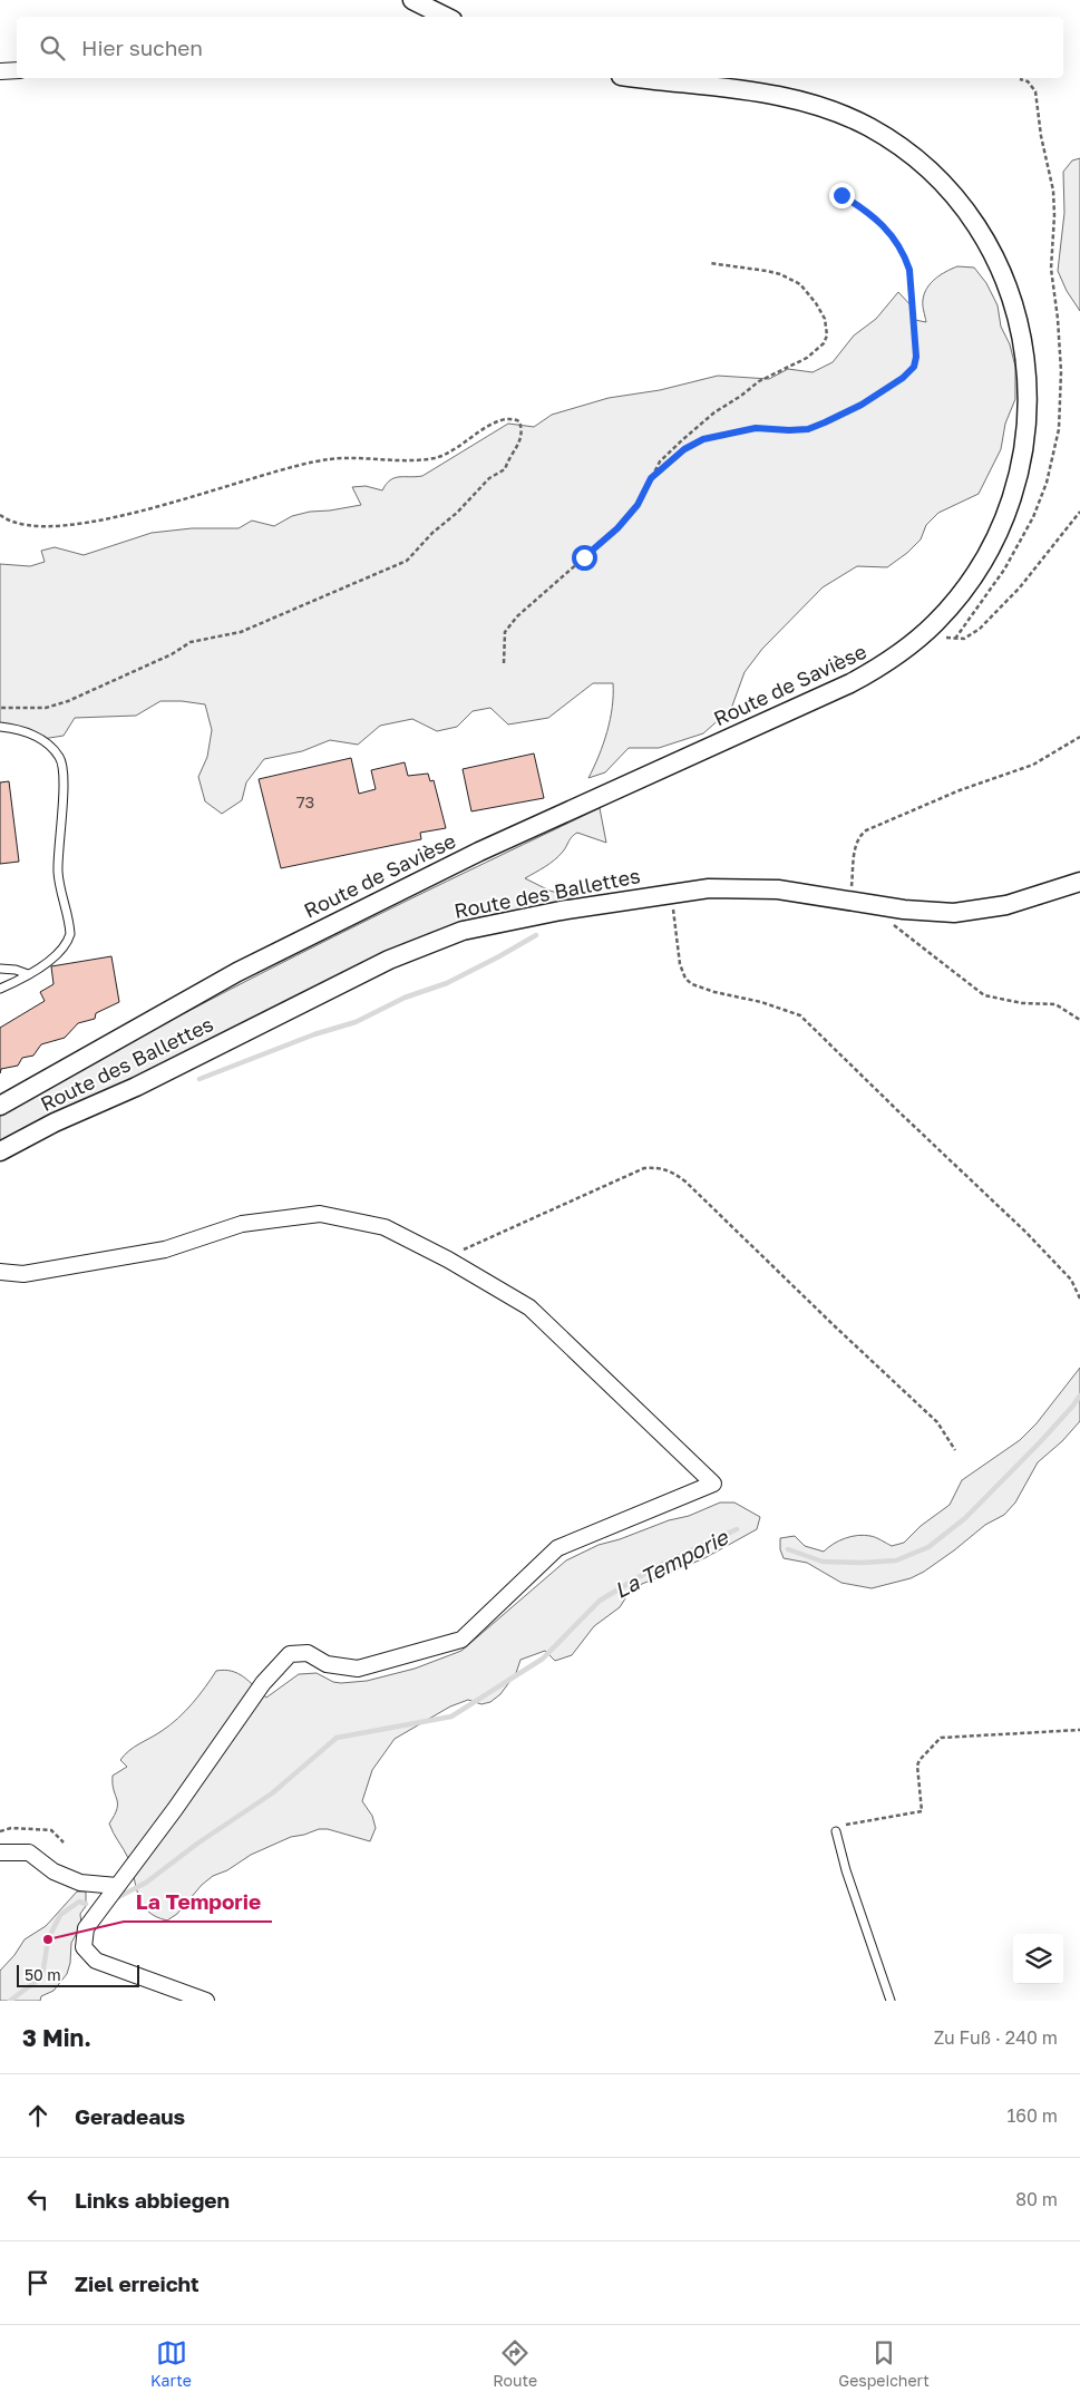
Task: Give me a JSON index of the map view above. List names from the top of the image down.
{
  "streets": {
    "street": ["Route de Savièse", "Route des Ballettes"]
  },
  "water": ["La Temporie"],
  "places": ["La Temporie"],
  "house_numbers": ["73"],
  "scale_bar": "50 m",
  "page": {
    "search": "Hier suchen",
    "scale": "50 m",
    "heading": ["3 Min.", "Zu Fuß · 240 m"],
    "list": [
      ["Geradeaus", "160 m"],
      ["Links abbiegen", "80 m"],
      "Ziel erreicht"
    ],
    "nav": ["Karte", "Route", "Gespeichert"]
  }
}
